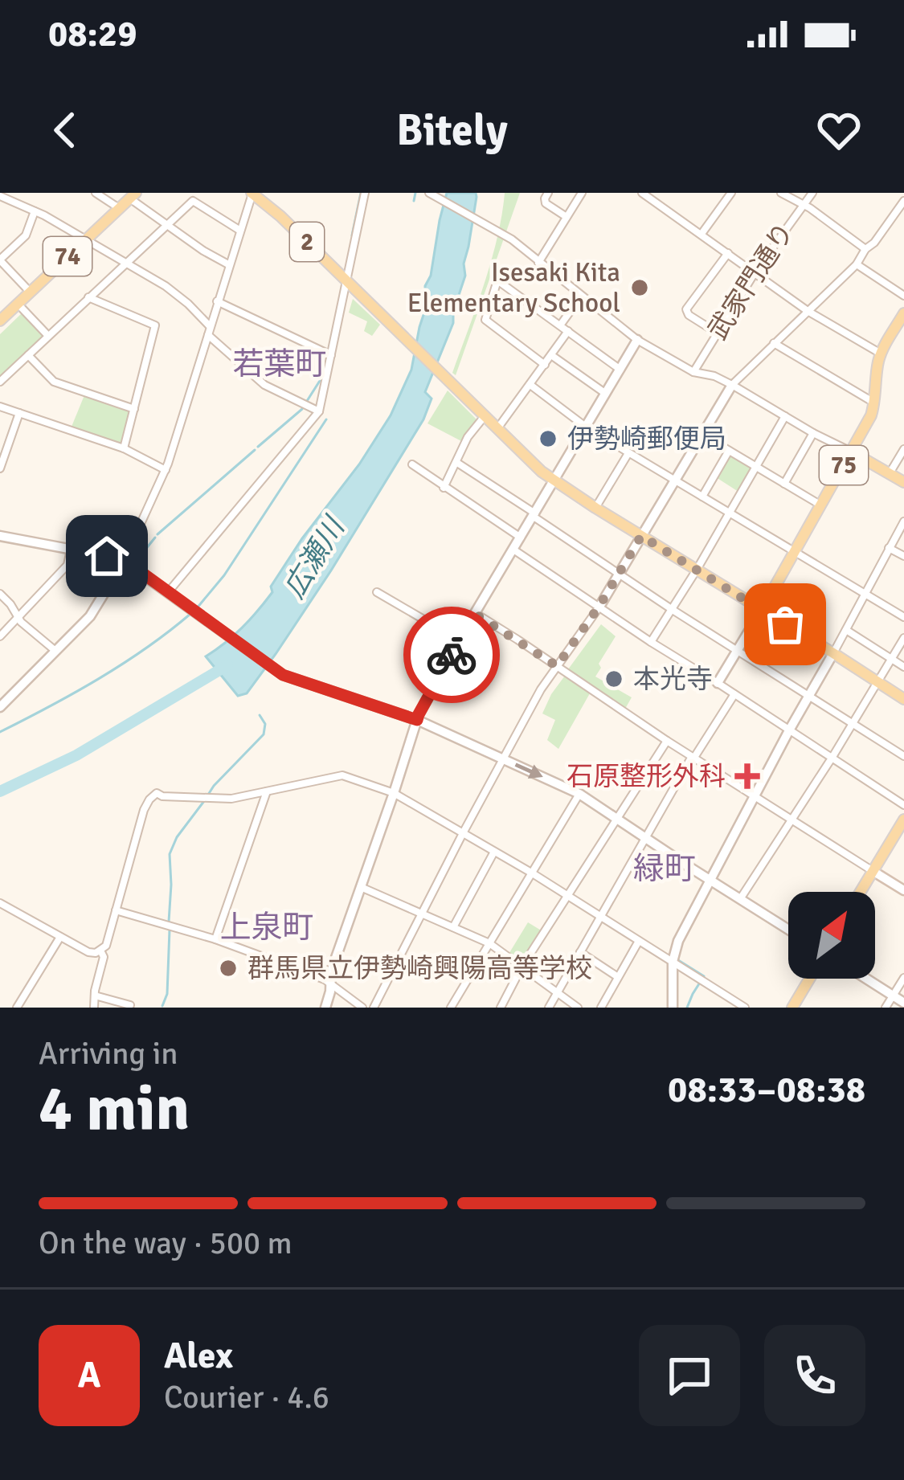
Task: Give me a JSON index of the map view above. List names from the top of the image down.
{
  "streets": {
    "main road": ["2", "74", "75"],
    "street": ["武家門通り"]
  },
  "crossings": [
    ["2", "75"]
  ],
  "districts": ["若葉町", "緑町", "上泉町"],
  "water": ["広瀬川"],
  "places": {
    "other": [
      "Isesaki Kita Elementary School",
      "伊勢崎郵便局",
      "本光寺",
      "群馬県立伊勢崎興陽高等学校"
    ],
    "health": ["石原整形外科"]
  },
  "north": "top right",
  "page": {
    "status": "08:29",
    "header": "Bitely",
    "heading": ["4 min", "Arriving in", "08:33–08:38"],
    "panel": ["Alex", "Courier · 4.6"],
    "bar": "On the way · 500 m",
    "round": "A"
  }
}
